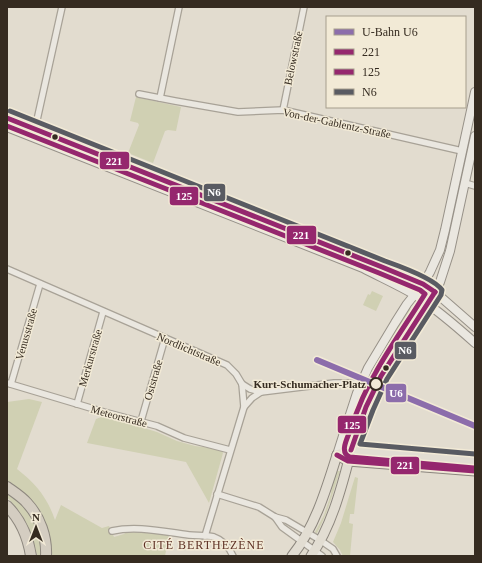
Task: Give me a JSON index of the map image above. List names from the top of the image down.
{
  "streets": {
    "street": [
      "Belowstraße",
      "Von-der-Gablentz-Straße",
      "Venusstraße",
      "Nordlichtstraße",
      "Merkurstraße",
      "Oststraße",
      "Meteorstraße"
    ]
  },
  "crossings": [
    ["Belowstraße", "Von-der-Gablentz-Straße"],
    ["Venusstraße", "Nordlichtstraße"],
    ["Venusstraße", "Meteorstraße"],
    ["Nordlichtstraße", "Merkurstraße"],
    ["Nordlichtstraße", "Oststraße"],
    ["Merkurstraße", "Meteorstraße"],
    ["Oststraße", "Meteorstraße"]
  ],
  "districts": ["CITÉ BERTHEZÈNE"],
  "places": ["Kurt-Schumacher-Platz"],
  "lines": [
    "transit line N6",
    "transit line 221",
    "transit line 125",
    "metro line U6"
  ],
  "legend": [
    "U-Bahn U6",
    "221",
    "125",
    "N6"
  ],
  "north": "top"
}
